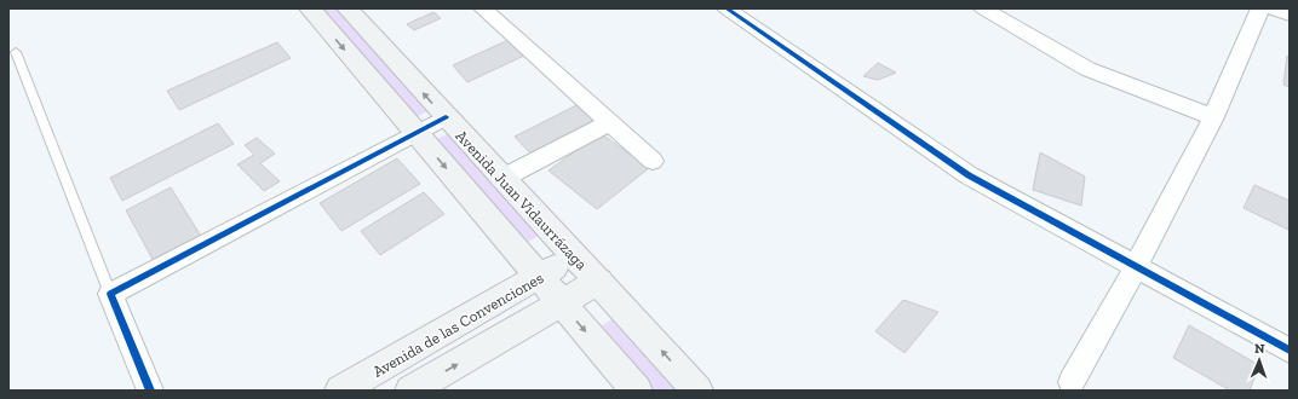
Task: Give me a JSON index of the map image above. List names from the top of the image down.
{
  "streets": {
    "main road": ["Avenida Juan Vidaurrázaga", "Avenida de las Convenciones"]
  },
  "crossings": [
    ["Avenida Juan Vidaurrázaga", "Avenida de las Convenciones"]
  ],
  "north": "top"
}
